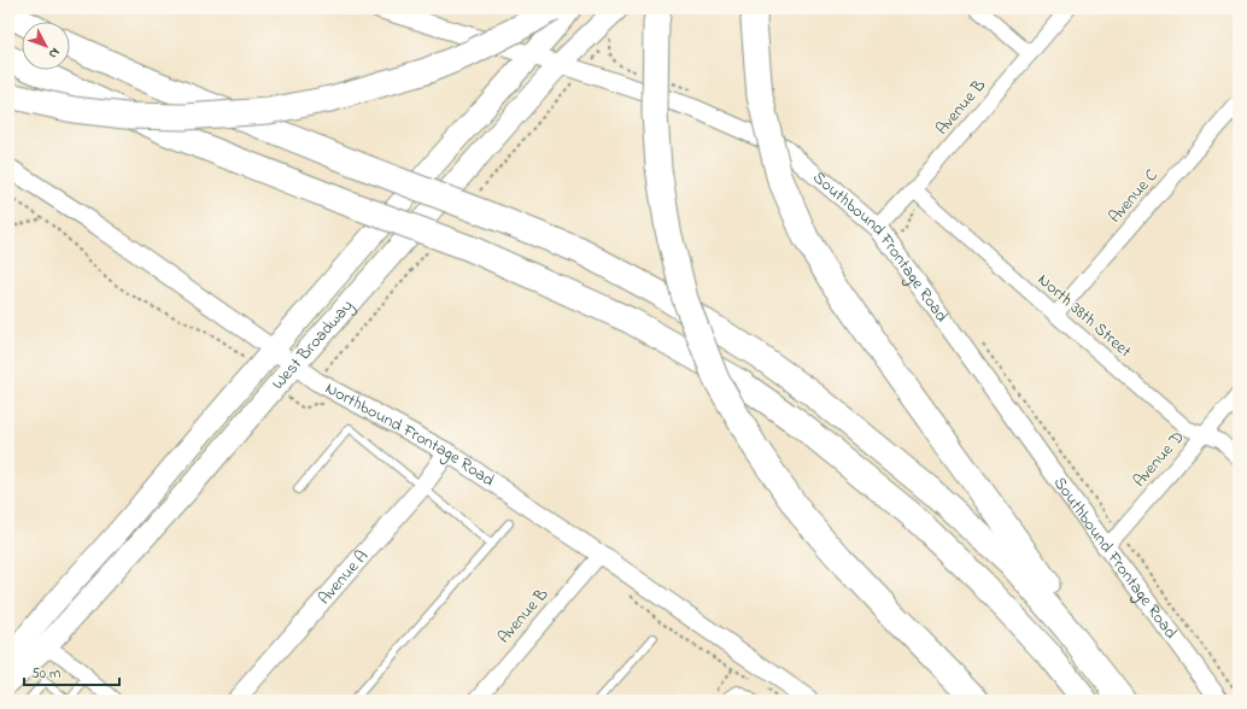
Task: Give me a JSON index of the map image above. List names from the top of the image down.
{
  "streets": {
    "main road": ["West Broadway"],
    "street": [
      "Avenue B",
      "Avenue C",
      "Southbound Frontage Road",
      "North 38th Street",
      "Northbound Frontage Road",
      "Avenue D",
      "Avenue A"
    ]
  },
  "crossings": [
    ["Avenue B", "Southbound Frontage Road"],
    ["Avenue B", "North 38th Street"],
    ["Avenue B", "Northbound Frontage Road"],
    ["Avenue C", "North 38th Street"],
    ["Southbound Frontage Road", "West Broadway"],
    ["Southbound Frontage Road", "Avenue D"],
    ["North 38th Street", "Avenue D"],
    ["West Broadway", "Northbound Frontage Road"],
    ["Northbound Frontage Road", "Avenue A"]
  ],
  "scale_bar": "50 m",
  "north": "bottom right"
}
